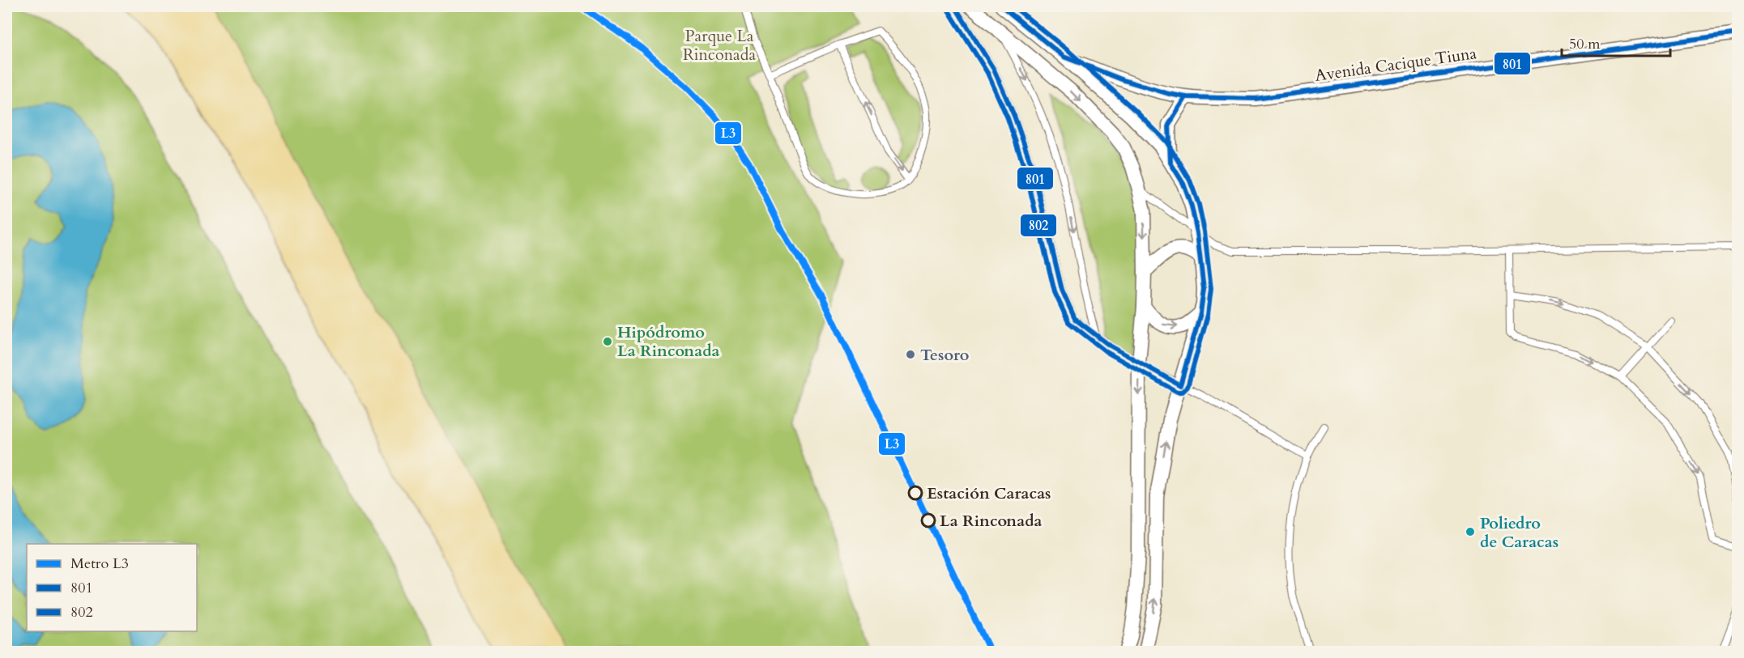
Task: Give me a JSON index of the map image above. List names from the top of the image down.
{
  "streets": {
    "street": ["Avenida Cacique Tiuna"]
  },
  "parks": ["Parque La Rinconada"],
  "places": [
    "Hipódromo La Rinconada",
    "Tesoro",
    "Estación Caracas",
    "La Rinconada",
    "Poliedro de Caracas"
  ],
  "lines": ["metro line L3", "transit line 801", "transit line 802"],
  "legend": ["Metro L3", "801", "802"],
  "scale_bar": "50 m"
}
